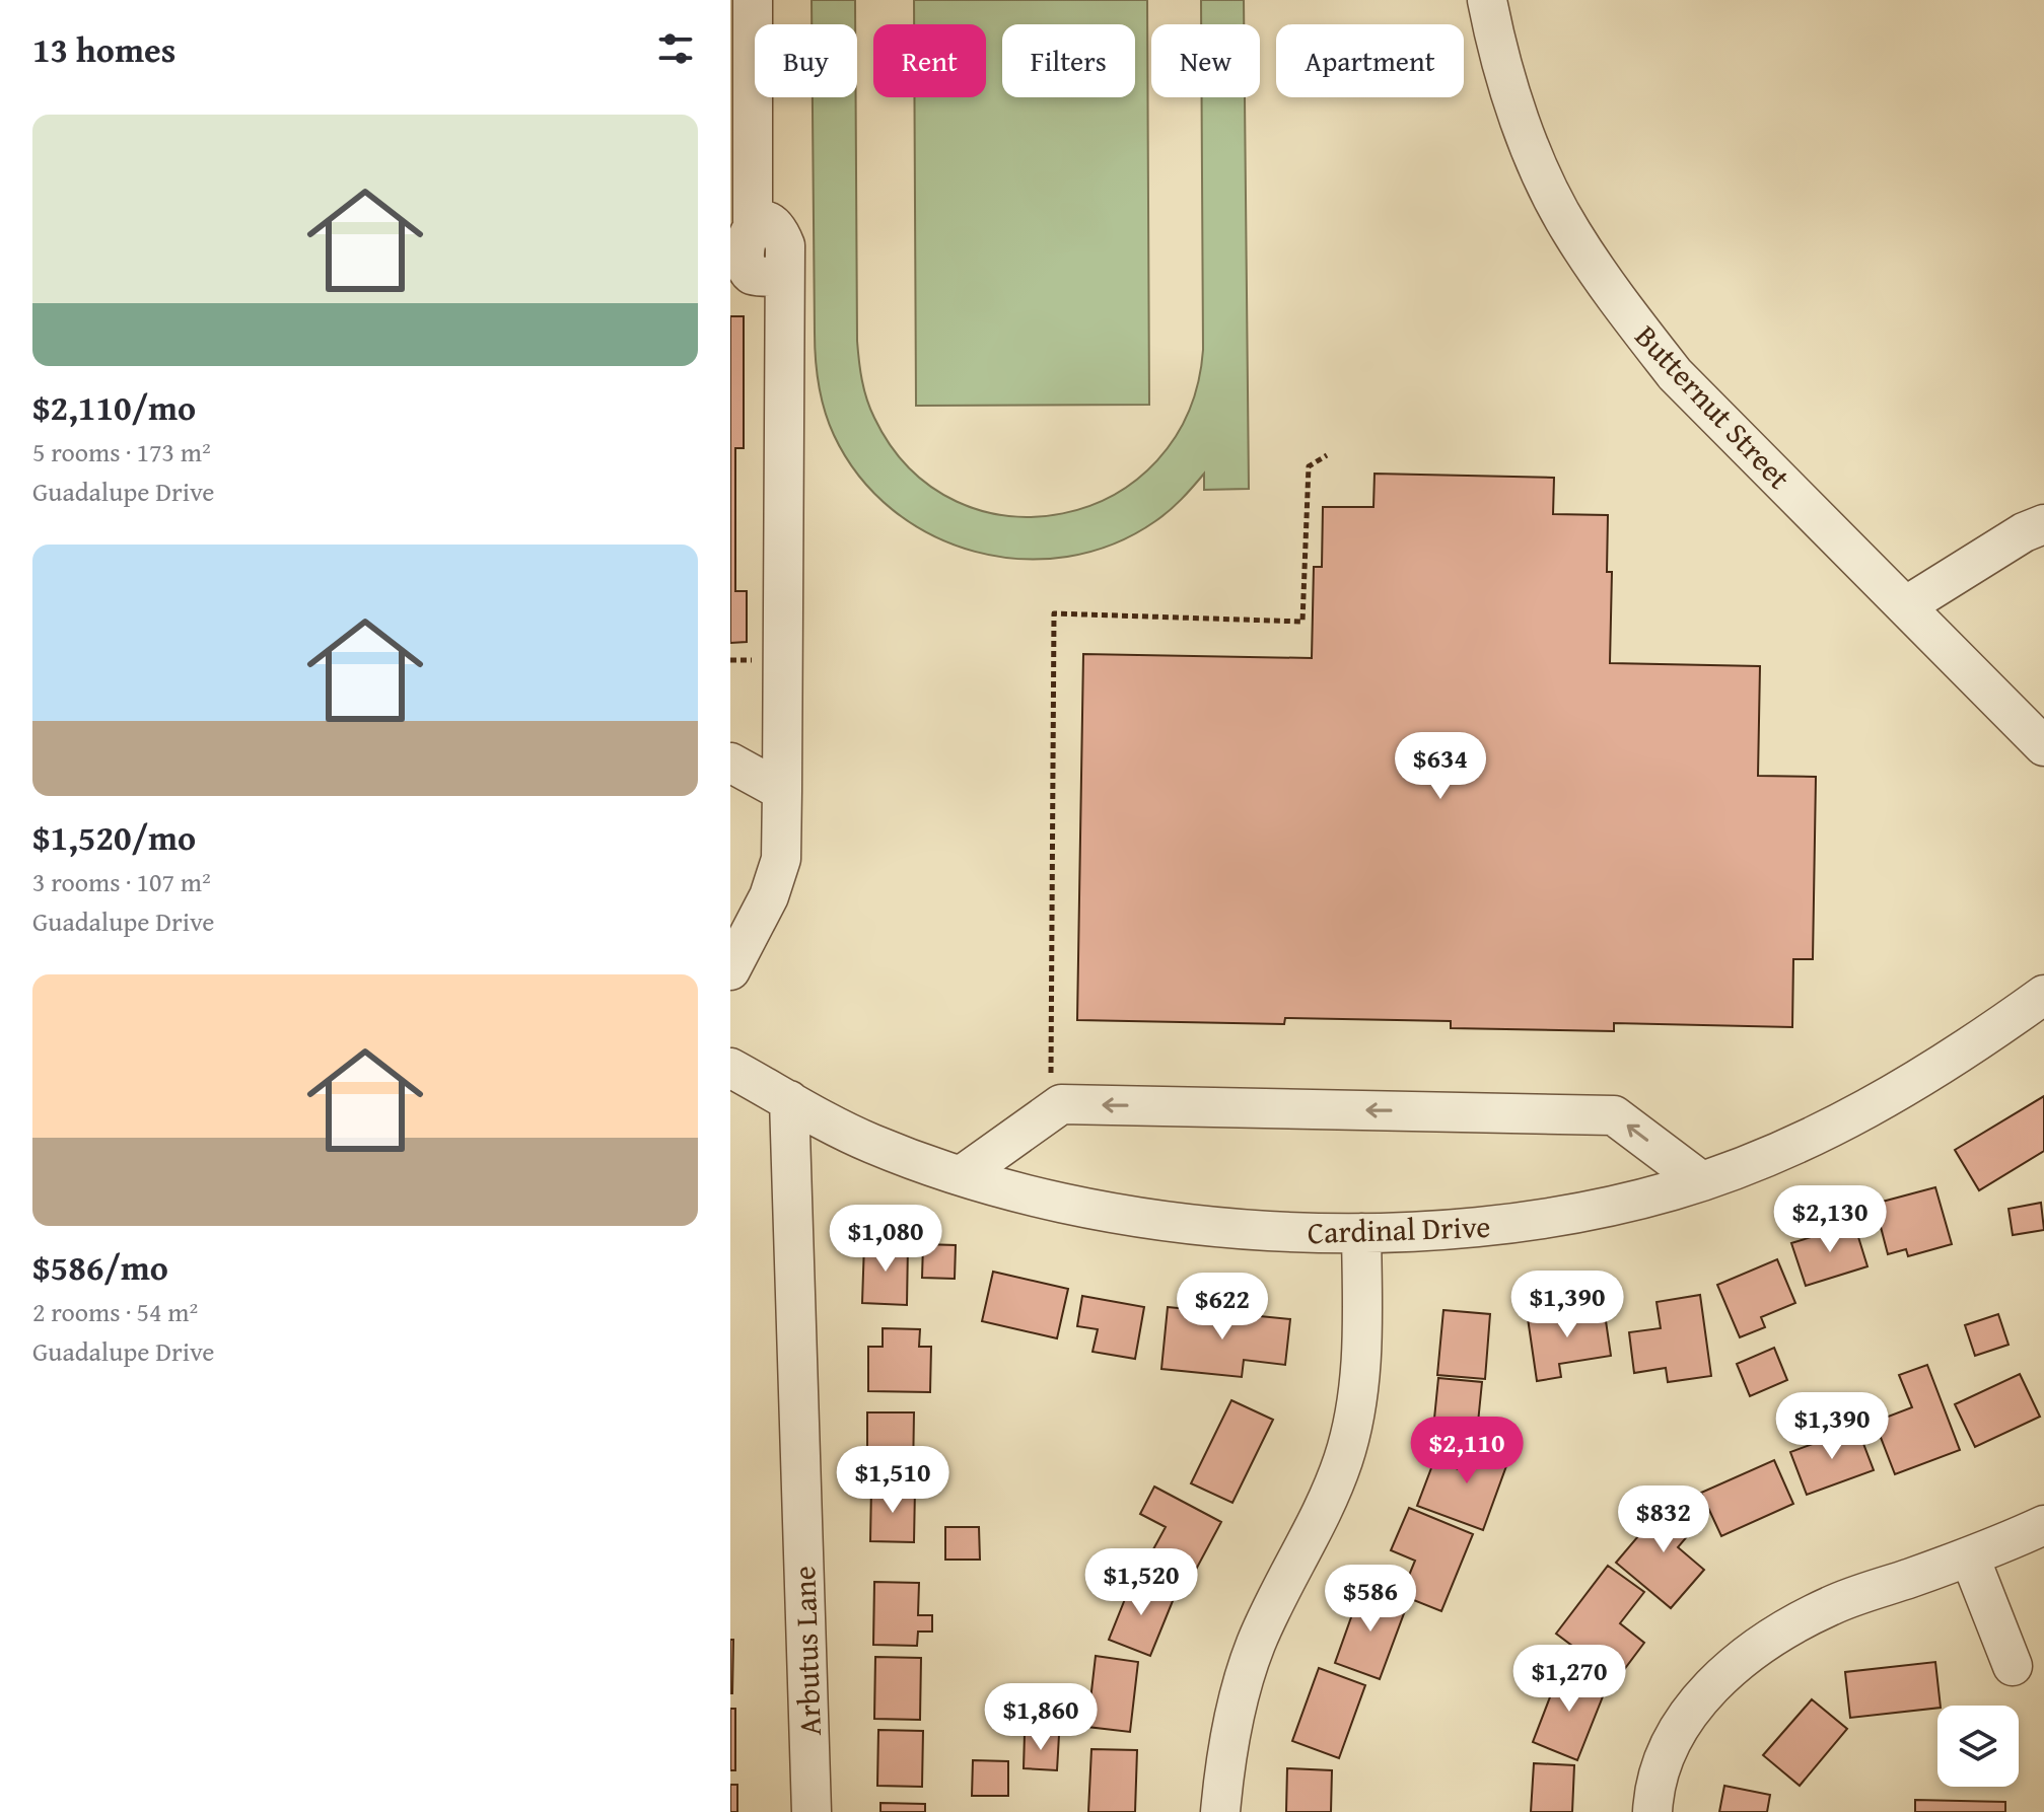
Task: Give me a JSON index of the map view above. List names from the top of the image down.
{
  "streets": {
    "street": ["Butternut Street", "Cardinal Drive", "Arbutus Lane"]
  },
  "crossings": [
    ["Cardinal Drive", "Arbutus Lane"]
  ],
  "page": {
    "heading": "13 homes",
    "chip": [
      "Buy",
      "Rent",
      "Filters",
      "New",
      "Apartment"
    ],
    "list": [
      {
        "name": "$2,110/mo",
        "note": "5 rooms · 173 m² · Guadalupe Drive"
      },
      {
        "name": "$1,520/mo",
        "note": "3 rooms · 107 m² · Guadalupe Drive"
      },
      {
        "name": "$586/mo",
        "note": "2 rooms · 54 m² · Guadalupe Drive"
      }
    ],
    "price": [
      "$634",
      "$2,130",
      "$1,080",
      "$1,390",
      "$622",
      "$1,390",
      "$2,110",
      "$1,510",
      "$832",
      "$1,520",
      "$586",
      "$1,270",
      "$1,860"
    ]
  }
}
